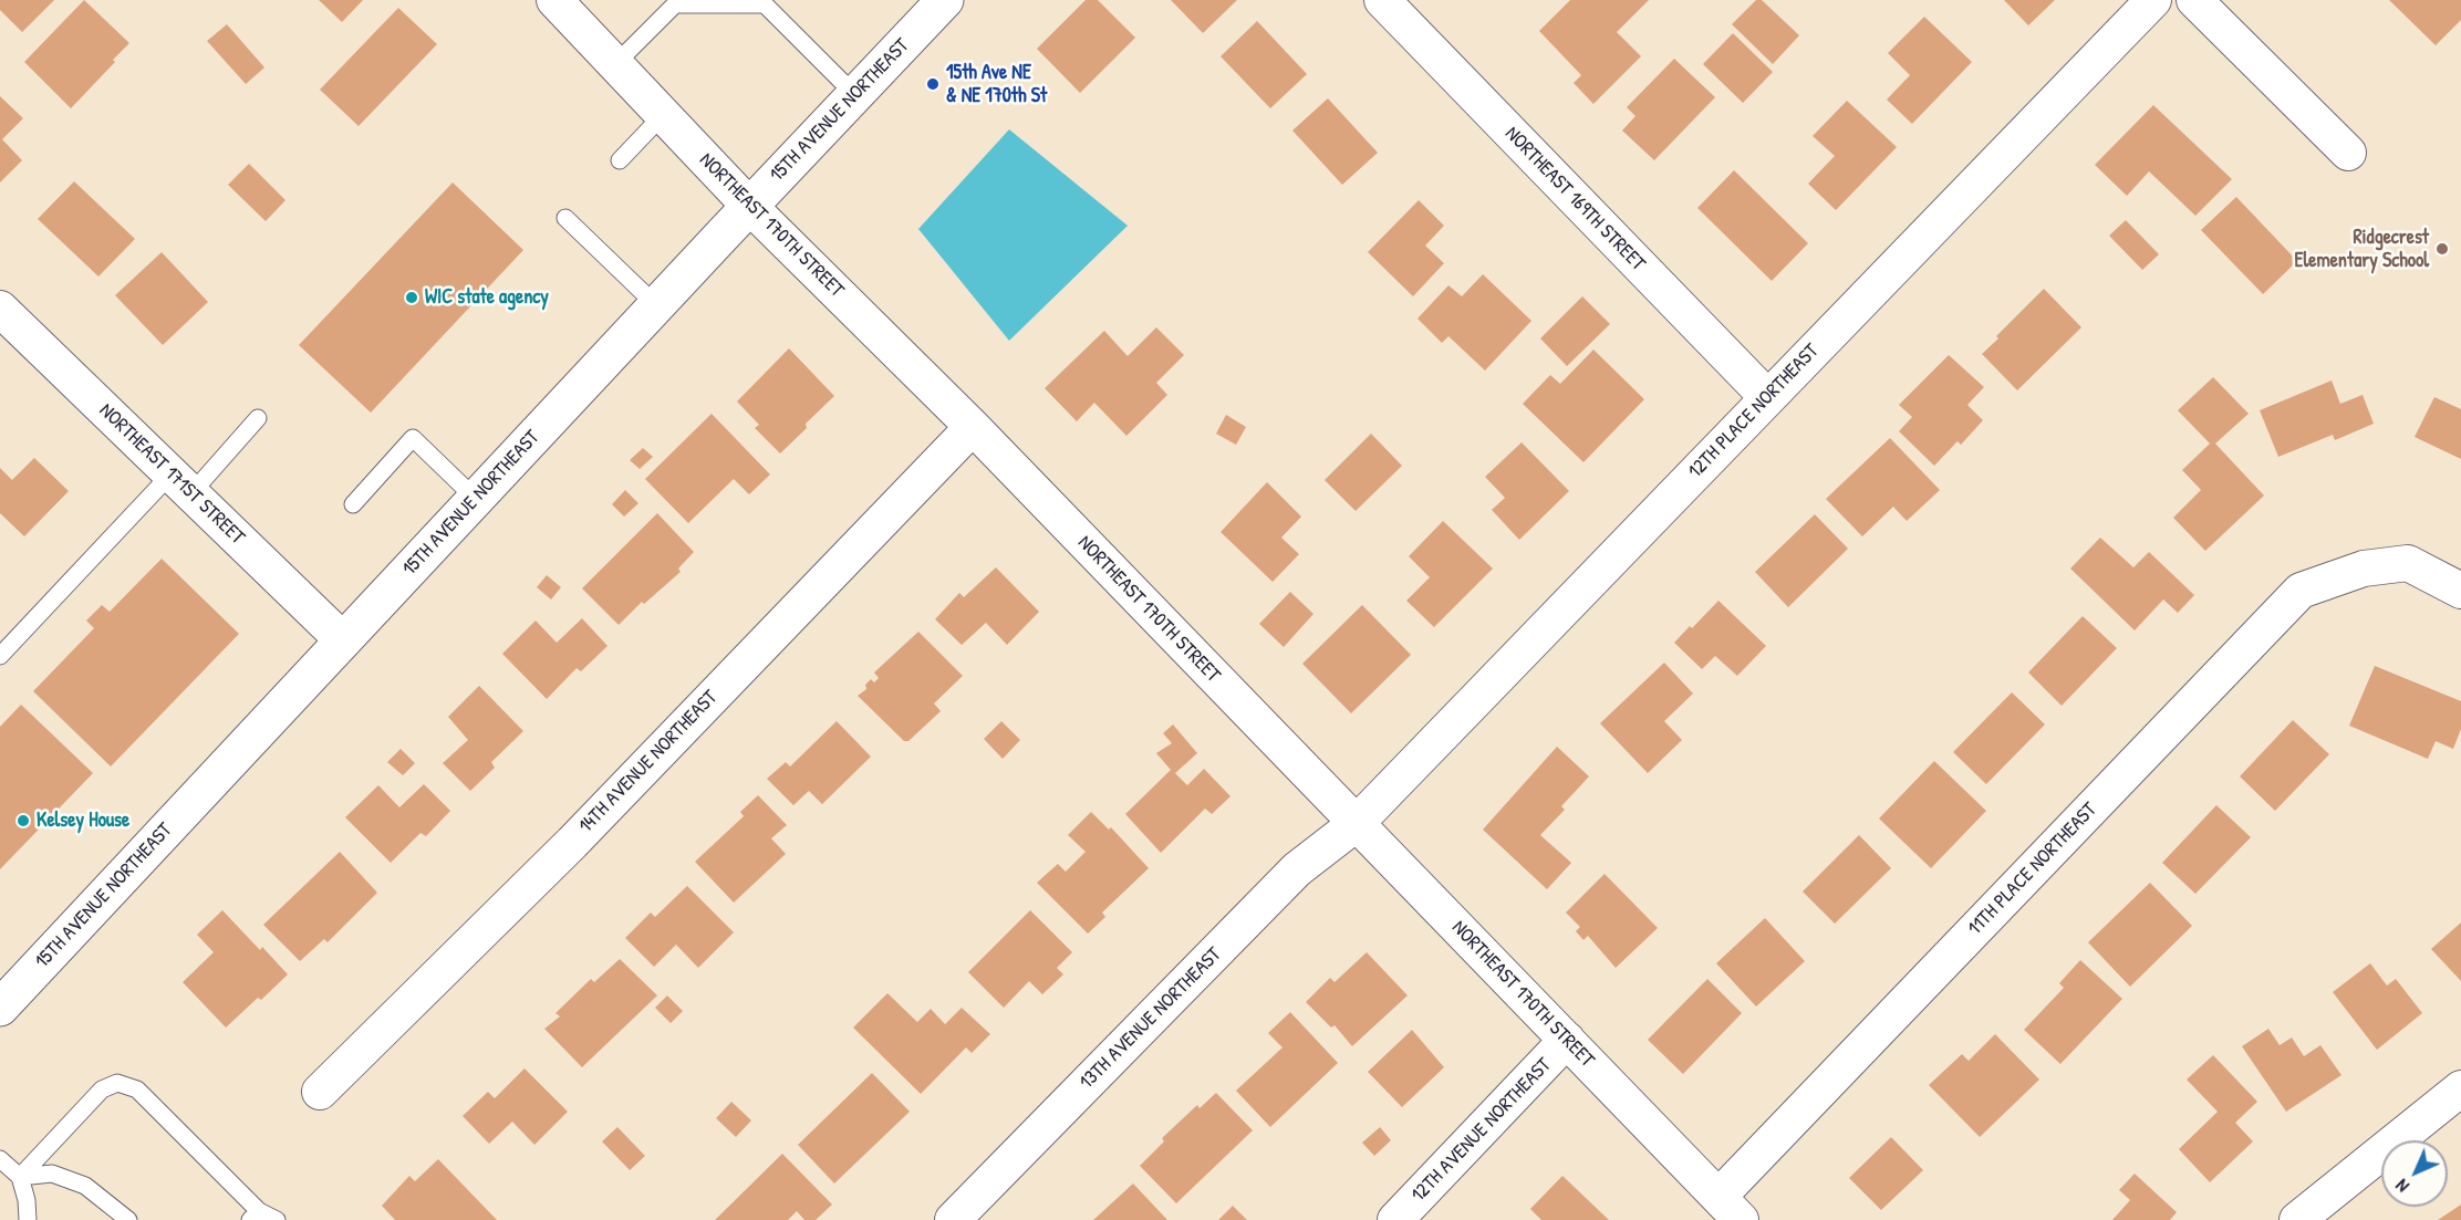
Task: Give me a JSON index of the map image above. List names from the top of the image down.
{
  "streets": {
    "main road": ["15TH AVENUE NORTHEAST"],
    "street": [
      "NORTHEAST 169TH STREET",
      "NORTHEAST 170TH STREET",
      "12TH PLACE NORTHEAST",
      "NORTHEAST 171ST STREET",
      "14TH AVENUE NORTHEAST",
      "11TH PLACE NORTHEAST",
      "13TH AVENUE NORTHEAST",
      "12TH AVENUE NORTHEAST"
    ]
  },
  "crossings": [
    ["15TH AVENUE NORTHEAST", "NORTHEAST 170TH STREET"],
    ["15TH AVENUE NORTHEAST", "NORTHEAST 171ST STREET"],
    ["NORTHEAST 169TH STREET", "12TH PLACE NORTHEAST"],
    ["NORTHEAST 170TH STREET", "12TH PLACE NORTHEAST"],
    ["NORTHEAST 170TH STREET", "14TH AVENUE NORTHEAST"],
    ["NORTHEAST 170TH STREET", "11TH PLACE NORTHEAST"],
    ["NORTHEAST 170TH STREET", "13TH AVENUE NORTHEAST"],
    ["NORTHEAST 170TH STREET", "12TH AVENUE NORTHEAST"],
    ["12TH PLACE NORTHEAST", "13TH AVENUE NORTHEAST"]
  ],
  "places": [
    "15th Ave NE & NE 170th St",
    "Ridgecrest Elementary School",
    "WIC state agency",
    "Kelsey House"
  ],
  "north": "bottom left"
}
